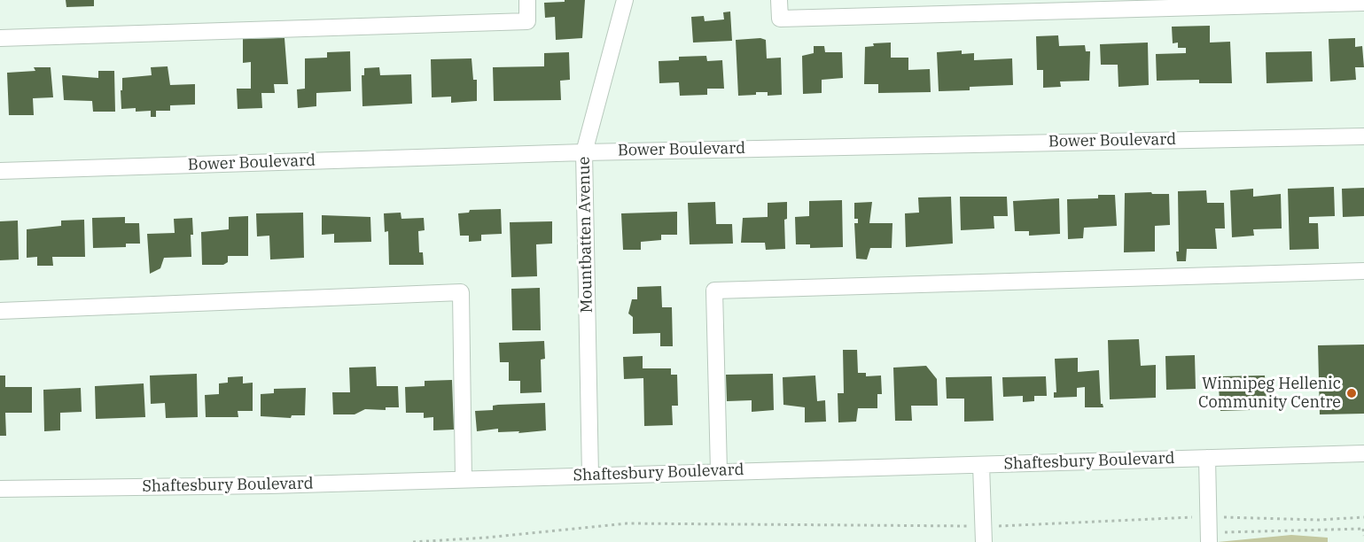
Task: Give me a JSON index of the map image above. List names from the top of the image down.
{
  "streets": {
    "street": ["Bower Boulevard", "Mountbatten Avenue", "Shaftesbury Boulevard"]
  },
  "crossings": [
    ["Bower Boulevard", "Mountbatten Avenue"],
    ["Mountbatten Avenue", "Shaftesbury Boulevard"]
  ],
  "places": ["Winnipeg Hellenic Community Centre"]
}
